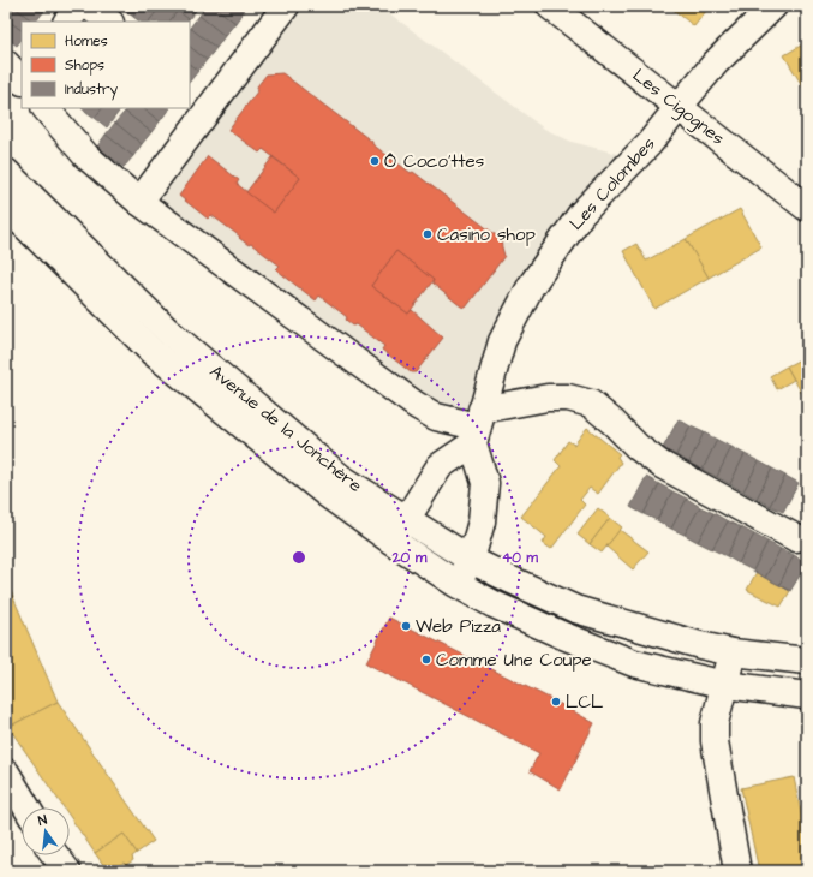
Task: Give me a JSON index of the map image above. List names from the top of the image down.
{
  "streets": {
    "street": ["Les Cigognes", "Les Colombes", "Avenue de la Jonchère"]
  },
  "crossings": [
    ["Les Cigognes", "Les Colombes"]
  ],
  "places": [
    "Ô Coco'ttes",
    "Casino shop",
    "Web Pizza",
    "Comme Une Coupe",
    "LCL"
  ],
  "legend": ["Homes", "Shops", "Industry"],
  "north": "top",
  "rings": ["20 m", "40 m"]
}
